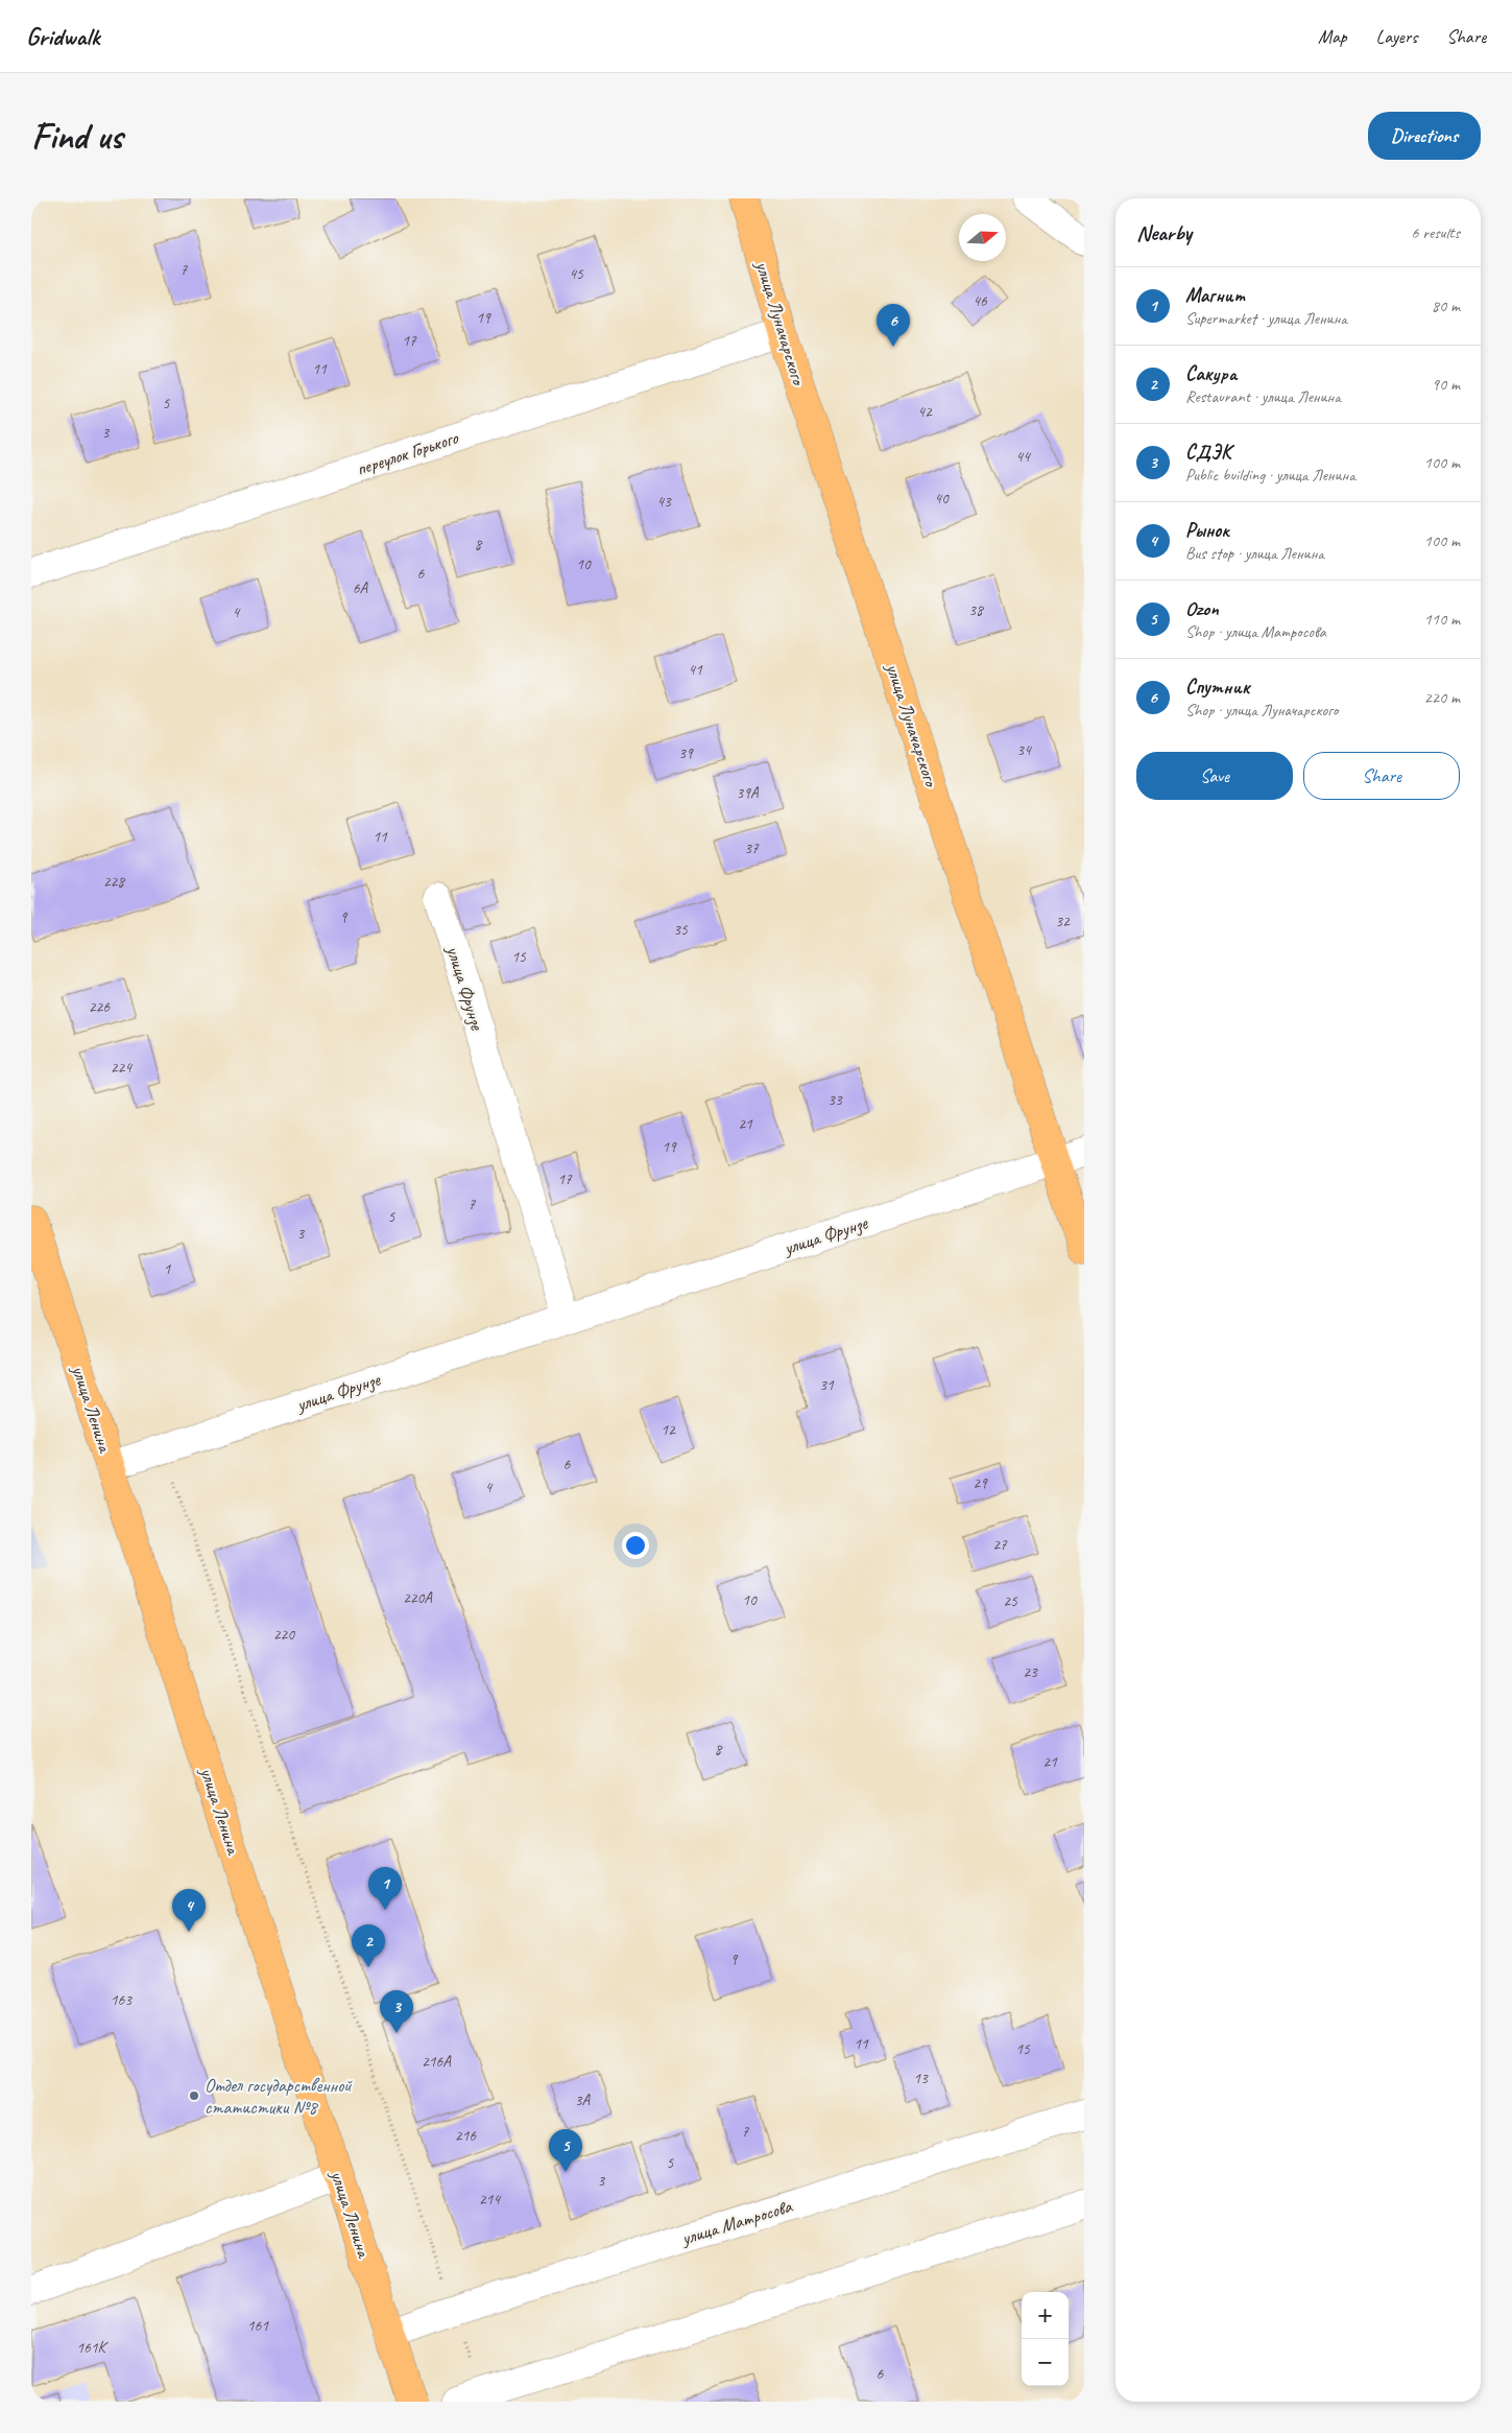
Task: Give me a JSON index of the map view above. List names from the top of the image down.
{
  "streets": {
    "main road": ["улица Луначарского", "улица Ленина"],
    "street": ["переулок Горького", "улица Фрунзе", "улица Матросова"]
  },
  "crossings": [
    ["улица Луначарского", "переулок Горького"],
    ["улица Луначарского", "улица Фрунзе"],
    ["улица Фрунзе", "улица Ленина"],
    ["улица Ленина", "улица Матросова"]
  ],
  "places": ["Отдел государственной статистики №8"],
  "house_numbers": [
    "7",
    "45",
    "46",
    "19",
    "17",
    "11",
    "5",
    "42",
    "3",
    "44",
    "40",
    "43",
    "8",
    "10",
    "6",
    "6А",
    "38",
    "4",
    "41",
    "34",
    "39",
    "39А",
    "11",
    "37",
    "228",
    "9",
    "32",
    "35",
    "15",
    "226",
    "224",
    "33",
    "21",
    "19",
    "17",
    "7",
    "5",
    "3",
    "1",
    "31",
    "12",
    "6",
    "29",
    "4",
    "27",
    "220А",
    "10",
    "25",
    "220",
    "23",
    "8",
    "21",
    "9",
    "163",
    "11",
    "15",
    "216А",
    "13",
    "3А",
    "7",
    "216",
    "5",
    "3",
    "214",
    "161",
    "161К",
    "6"
  ],
  "north": "right",
  "page": {
    "header": "Gridwalk",
    "nav": ["Map", "Layers", "Share"],
    "buttons": [
      "Directions",
      ["Save", "Share"]
    ],
    "title": "Find us",
    "heading": ["Nearby", "6 results"],
    "list": [
      {
        "mark": "1",
        "name": "Магнит",
        "note": "Supermarket · улица Ленина",
        "value": "80 m"
      },
      {
        "mark": "2",
        "name": "Сакура",
        "note": "Restaurant · улица Ленина",
        "value": "90 m"
      },
      {
        "mark": "3",
        "name": "СДЭК",
        "note": "Public building · улица Ленина",
        "value": "100 m"
      },
      {
        "mark": "4",
        "name": "Рынок",
        "note": "Bus stop · улица Ленина",
        "value": "100 m"
      },
      {
        "mark": "5",
        "name": "Ozon",
        "note": "Shop · улица Матросова",
        "value": "110 m"
      },
      {
        "mark": "6",
        "name": "Спутник",
        "note": "Shop · улица Луначарского",
        "value": "220 m"
      }
    ],
    "pins": [
      "6",
      "1",
      "4",
      "2",
      "3",
      "5"
    ],
    "map_buttons": ["+", "−"]
  }
}
